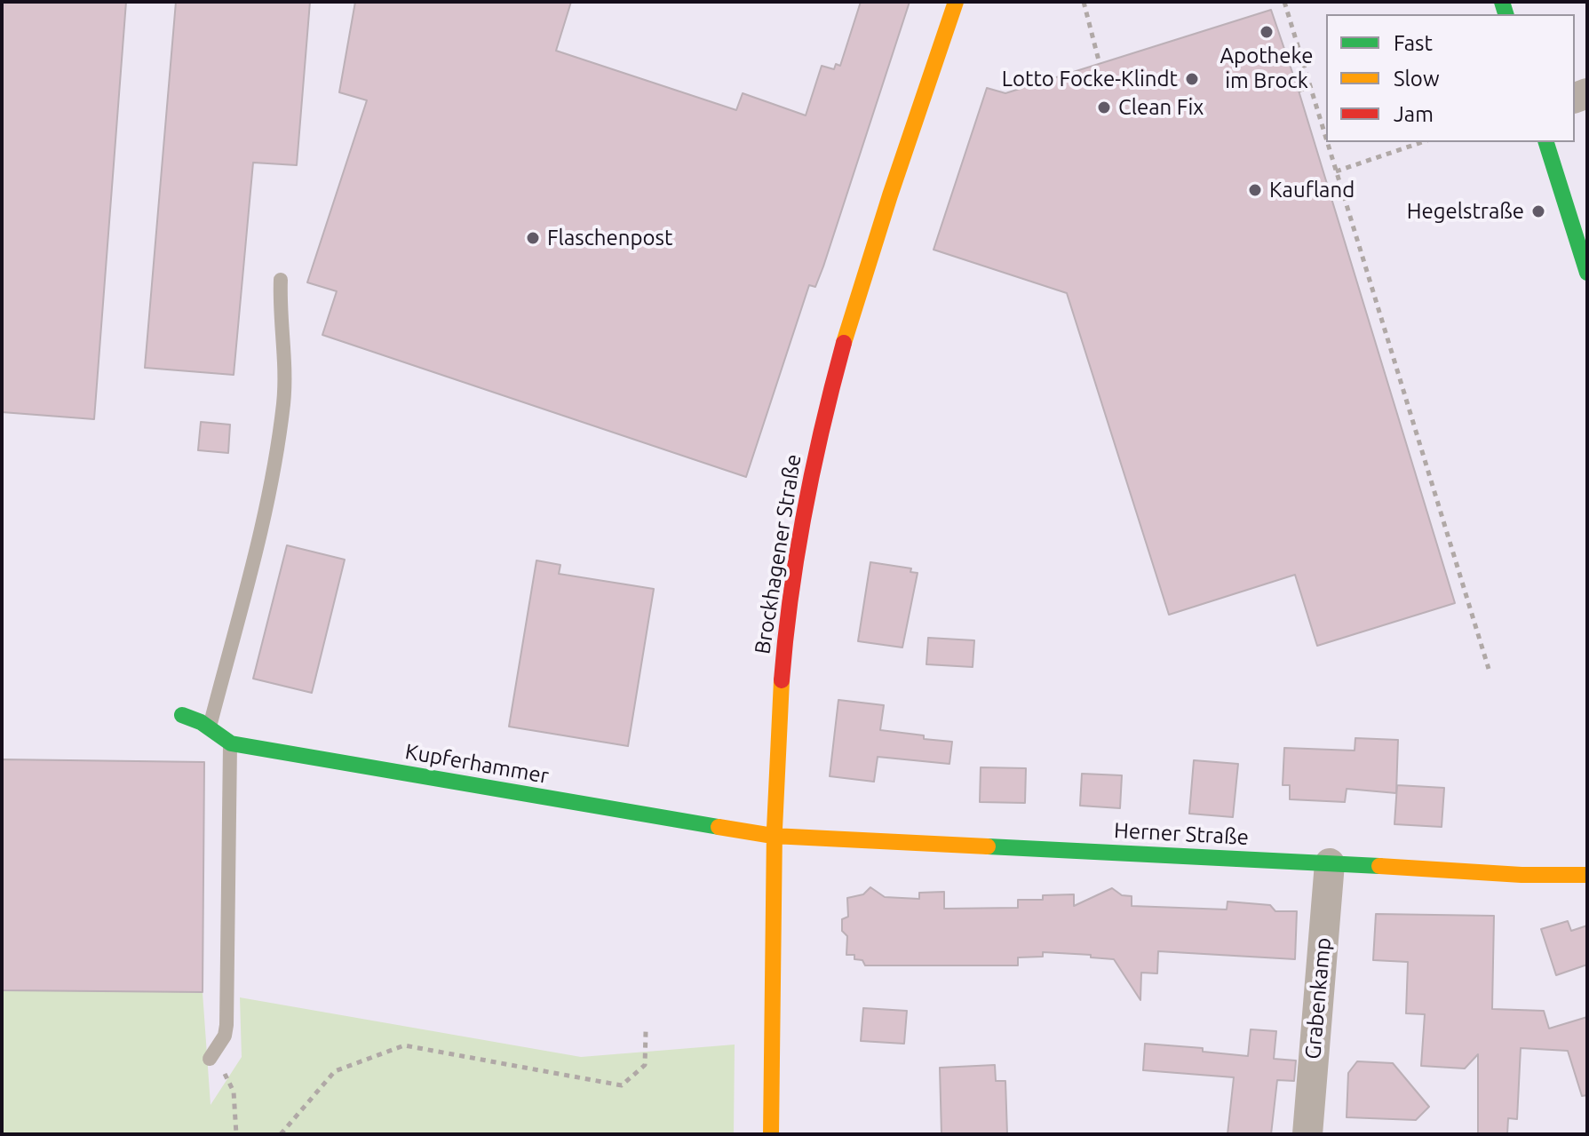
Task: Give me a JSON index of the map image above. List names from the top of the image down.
{
  "streets": {
    "street": [
      "Brockhagener Straße",
      "Kupferhammer",
      "Herner Straße",
      "Grabenkamp"
    ]
  },
  "crossings": [
    ["Brockhagener Straße", "Kupferhammer"],
    ["Brockhagener Straße", "Herner Straße"],
    ["Kupferhammer", "Herner Straße"],
    ["Herner Straße", "Grabenkamp"]
  ],
  "places": [
    "Apotheke im Brock",
    "Lotto Focke-Klindt",
    "Clean Fix",
    "Kaufland",
    "Hegelstraße",
    "Flaschenpost"
  ],
  "legend": ["Fast", "Slow", "Jam"]
}
